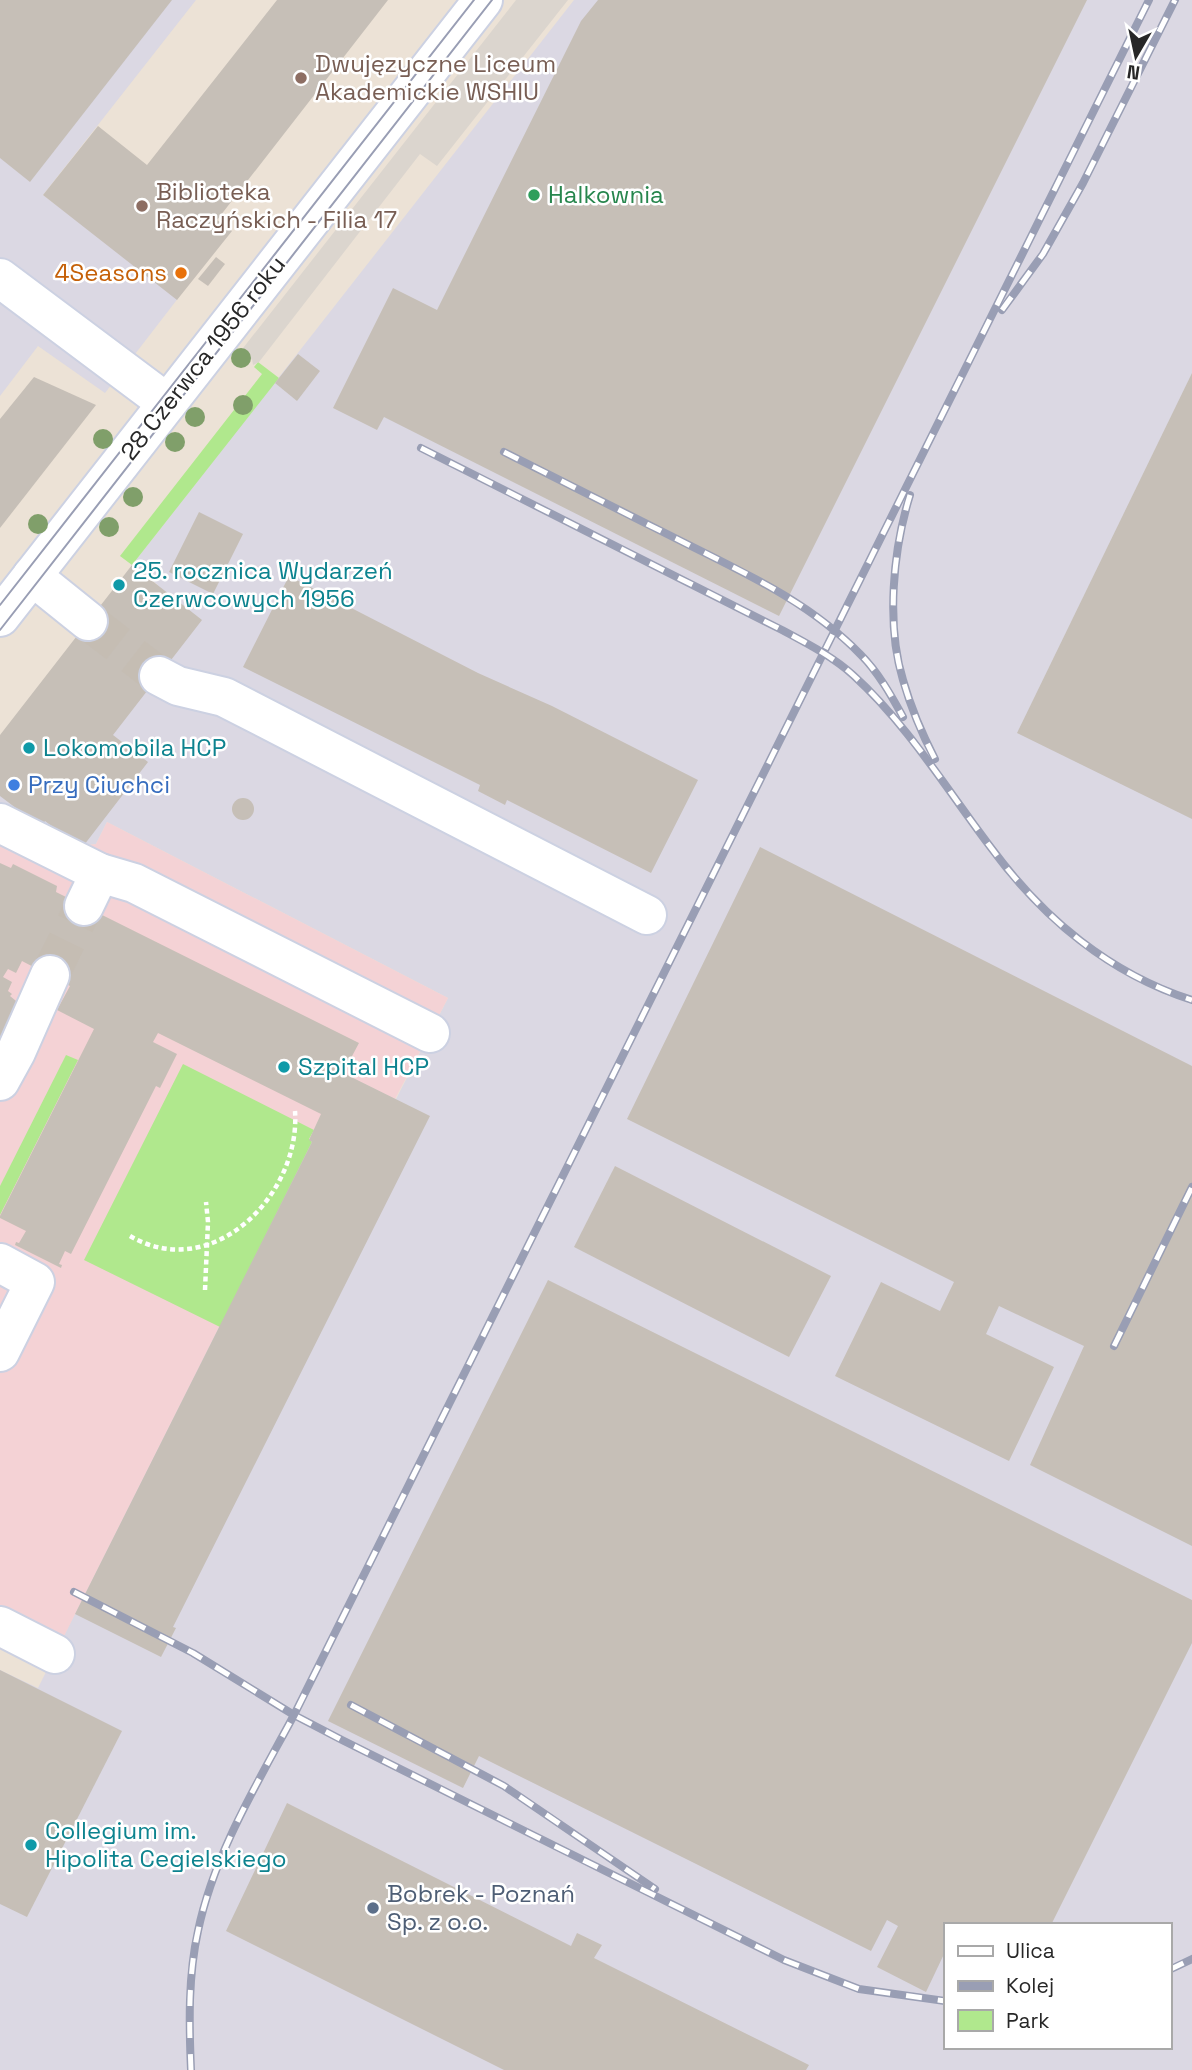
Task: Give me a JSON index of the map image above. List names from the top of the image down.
{
  "streets": {
    "street": ["28 Czerwca 1956 roku"]
  },
  "places": [
    "Dwujęzyczne Liceum Akademickie WSHIU",
    "Halkownia",
    "Biblioteka Raczyńskich - Filia 17",
    "4Seasons",
    "25. rocznica Wydarzeń Czerwcowych 1956",
    "Lokomobila HCP",
    "Przy Ciuchci",
    "Szpital HCP",
    "Collegium im. Hipolita Cegielskiego",
    "Bobrek - Poznań Sp. z o.o."
  ],
  "legend": ["Ulica", "Kolej", "Park"],
  "north": "bottom"
}
